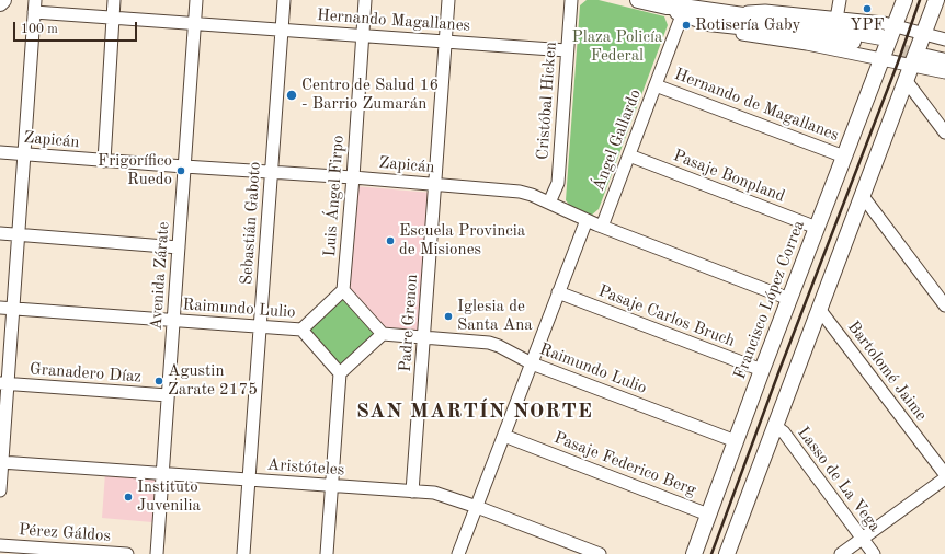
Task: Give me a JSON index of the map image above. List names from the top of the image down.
{
  "streets": {
    "main road": ["Francisco López Correa"],
    "street": [
      "Hernando Magallanes",
      "Cristóbal Hicken",
      "Hernando de Magallanes",
      "Zapicán",
      "Ángel Gallardo",
      "Pasaje Bonpland",
      "Luis Ángel Firpo",
      "Sebastián Gaboto",
      "Avenida Zárate",
      "Raimundo Lulio",
      "Pasaje Carlos Bruch",
      "Padre Grenon",
      "Bartolomé Jaime",
      "Granadero Díaz",
      "Pasaje Federico Berg",
      "Aristóteles",
      "Lasso de La Vega",
      "Pérez Gáldos"
    ]
  },
  "crossings": [
    ["Hernando Magallanes", "Cristóbal Hicken"],
    ["Hernando Magallanes", "Luis Ángel Firpo"],
    ["Hernando Magallanes", "Sebastián Gaboto"],
    ["Hernando Magallanes", "Avenida Zárate"],
    ["Hernando Magallanes", "Padre Grenon"],
    ["Cristóbal Hicken", "Zapicán"],
    ["Hernando de Magallanes", "Ángel Gallardo"],
    ["Hernando de Magallanes", "Francisco López Correa"],
    ["Zapicán", "Ángel Gallardo"],
    ["Zapicán", "Luis Ángel Firpo"],
    ["Zapicán", "Sebastián Gaboto"],
    ["Zapicán", "Avenida Zárate"],
    ["Zapicán", "Francisco López Correa"],
    ["Zapicán", "Padre Grenon"],
    ["Ángel Gallardo", "Pasaje Bonpland"],
    ["Pasaje Bonpland", "Francisco López Correa"],
    ["Sebastián Gaboto", "Raimundo Lulio"],
    ["Sebastián Gaboto", "Aristóteles"],
    ["Avenida Zárate", "Raimundo Lulio"],
    ["Avenida Zárate", "Granadero Díaz"],
    ["Avenida Zárate", "Aristóteles"],
    ["Francisco López Correa", "Raimundo Lulio"],
    ["Francisco López Correa", "Pasaje Carlos Bruch"],
    ["Francisco López Correa", "Pasaje Federico Berg"],
    ["Raimundo Lulio", "Padre Grenon"],
    ["Padre Grenon", "Aristóteles"]
  ],
  "districts": ["SAN MARTÍN NORTE"],
  "parks": ["Plaza Policía Federal"],
  "places": [
    "YPF",
    "Rotisería Gaby",
    "Centro de Salud 16 - Barrio Zumarán",
    "Frigorífico Ruedo",
    "Escuela Provincia de Misiones",
    "Iglesia de Santa Ana",
    "Agustin Zarate 2175",
    "Instituto Juvenilia"
  ],
  "scale_bar": "100 m"
}
